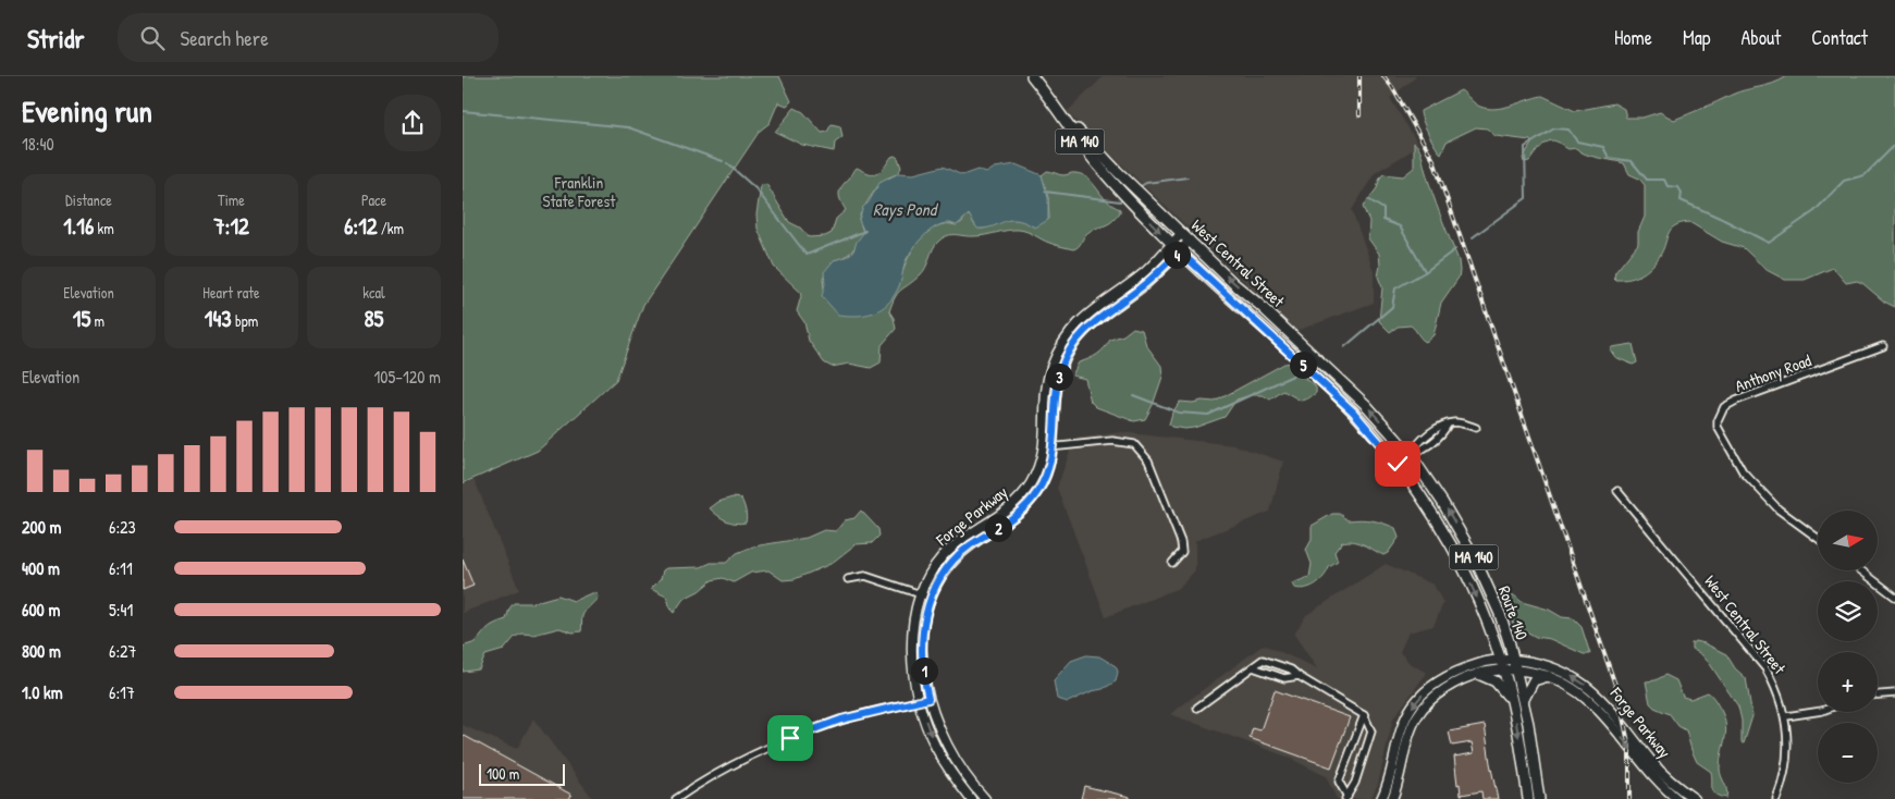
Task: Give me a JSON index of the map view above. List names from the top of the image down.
{
  "streets": {
    "main road": ["MA 140", "West Central Street", "Route 140"],
    "street": ["Anthony Road", "Forge Parkway"]
  },
  "crossings": [
    ["West Central Street", "Forge Parkway"],
    ["West Central Street", "Route 140"],
    ["Forge Parkway", "Route 140"]
  ],
  "water": ["Rays Pond"],
  "parks": ["Franklin State Forest"],
  "scale_bar": "100 m",
  "north": "right",
  "page": {
    "header": "Stridr",
    "search": "Search here",
    "nav": [
      "Home",
      "Map",
      "About",
      "Contact"
    ],
    "heading": ["Evening run", "18:40"],
    "stats": [
      ["Distance", "1.16 km"],
      ["Time", "7:12"],
      ["Pace", "6:12 /km"],
      ["Elevation", "15 m"],
      ["Heart rate", "143 bpm"],
      ["kcal", "85"]
    ],
    "pins": [
      "4",
      "5",
      "3",
      "2",
      "1"
    ],
    "chart": ["Elevation", "105–120 m"],
    "list": [
      {
        "name": "200 m",
        "note": "6:23"
      },
      {
        "name": "400 m",
        "note": "6:11"
      },
      {
        "name": "600 m",
        "note": "5:41"
      },
      {
        "name": "800 m",
        "note": "6:27"
      },
      {
        "name": "1.0 km",
        "note": "6:17"
      }
    ],
    "map_buttons": ["+", "−"],
    "scale": "100 m"
  }
}
